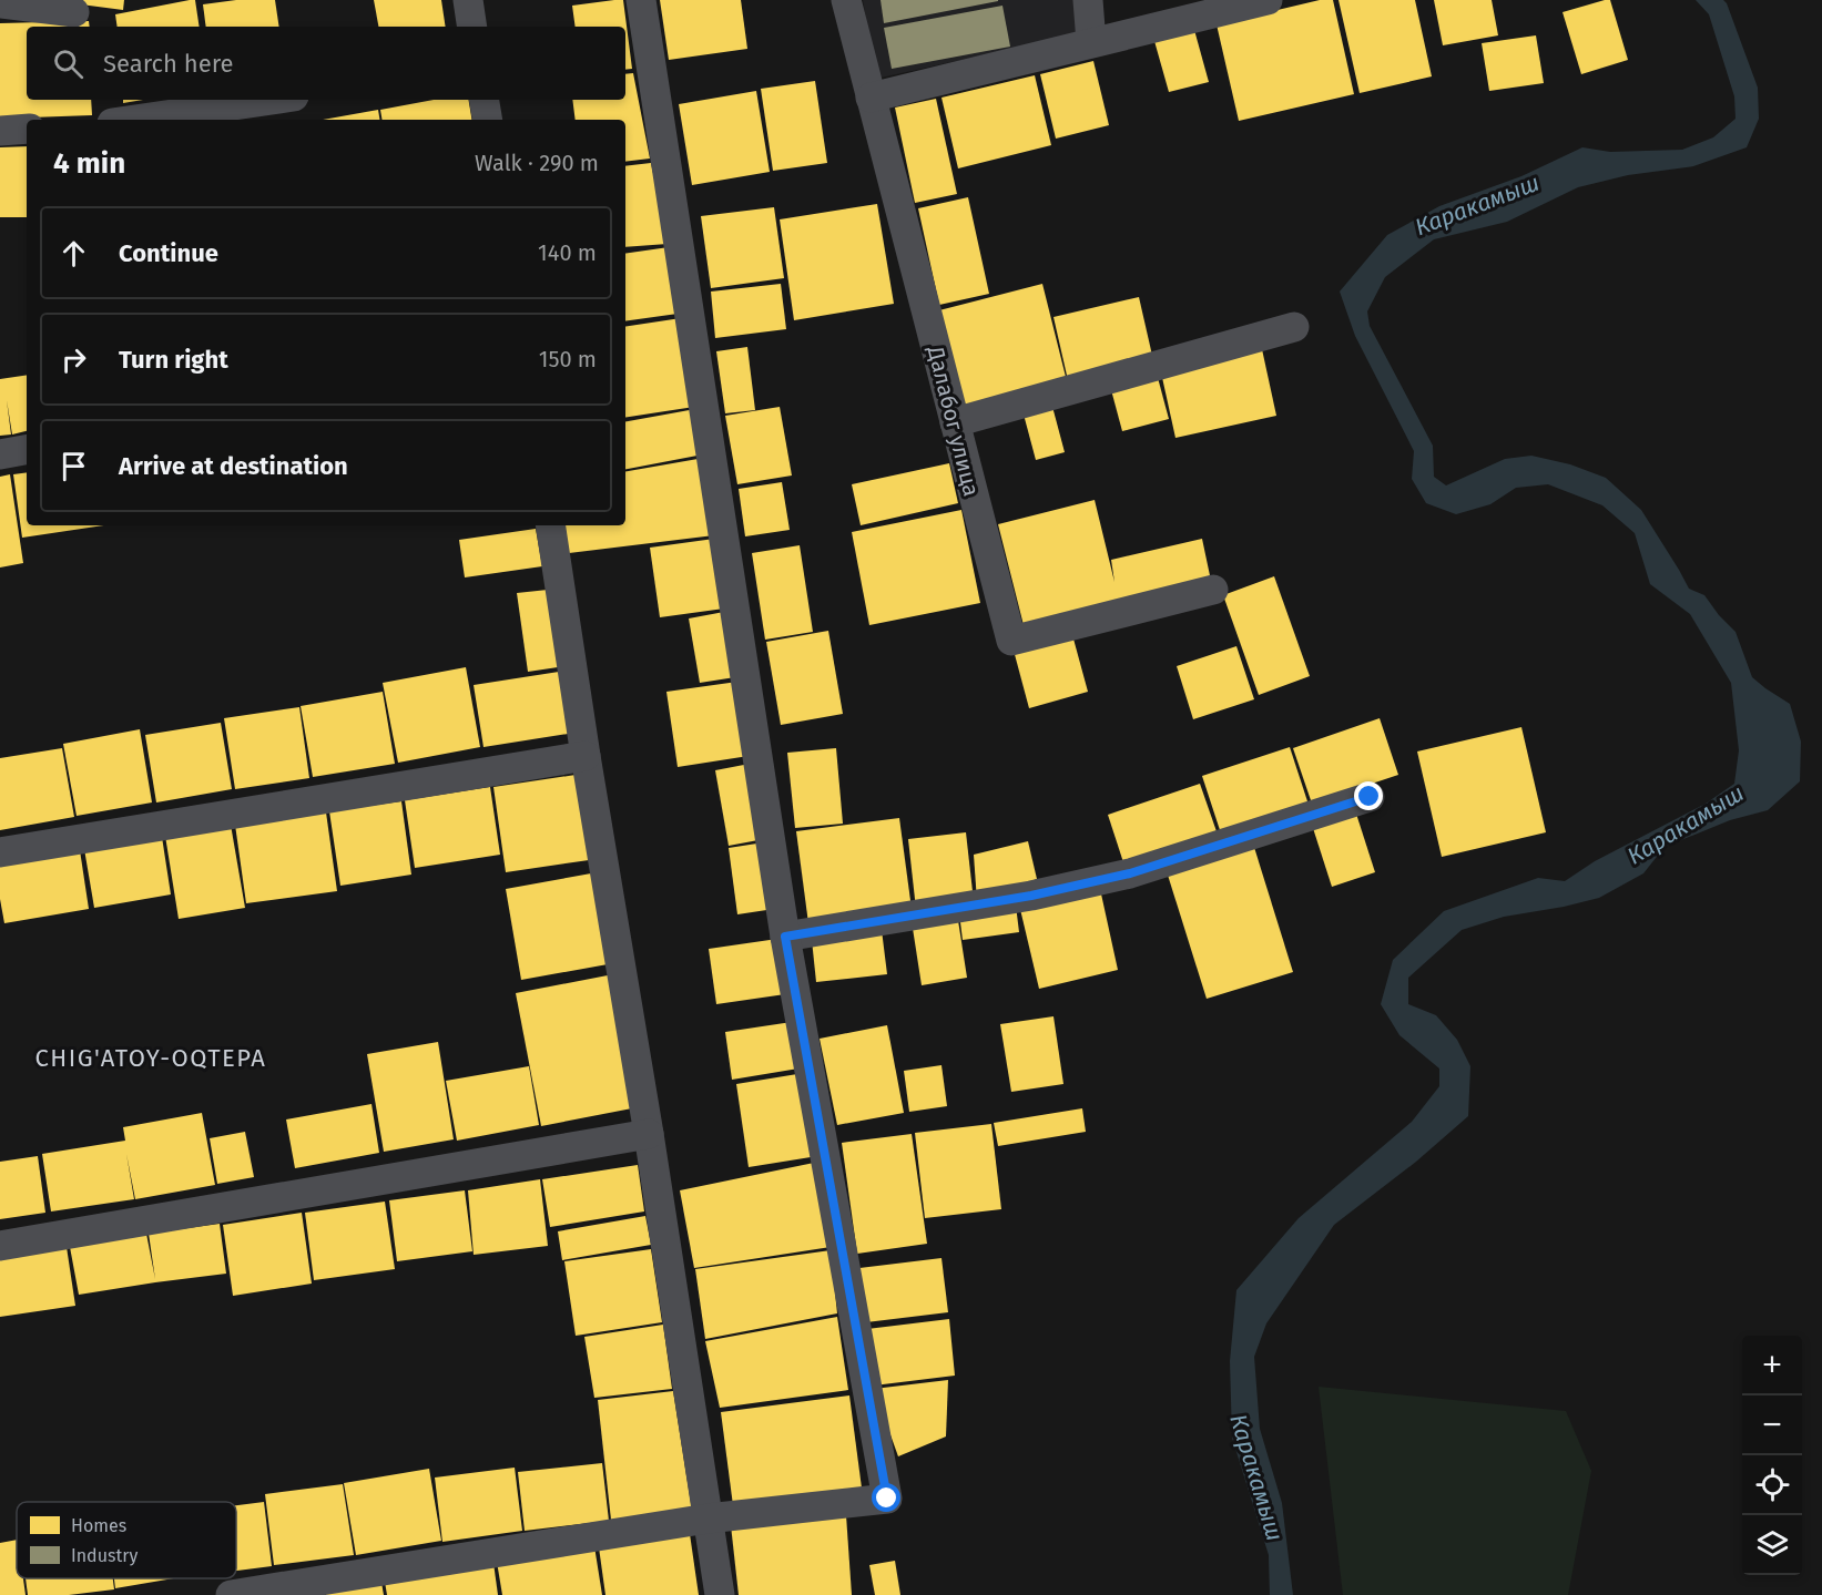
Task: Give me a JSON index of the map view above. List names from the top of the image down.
{
  "streets": {
    "street": ["Далабог улица"]
  },
  "districts": ["CHIG'ATOY-OQTEPA"],
  "water": ["Каракамыш"],
  "legend": ["Homes", "Industry"],
  "page": {
    "search": "Search here",
    "heading": ["4 min", "Walk · 290 m"],
    "list": [
      ["Continue", "140 m"],
      ["Turn right", "150 m"],
      "Arrive at destination"
    ],
    "map_buttons": ["+", "−"]
  }
}
